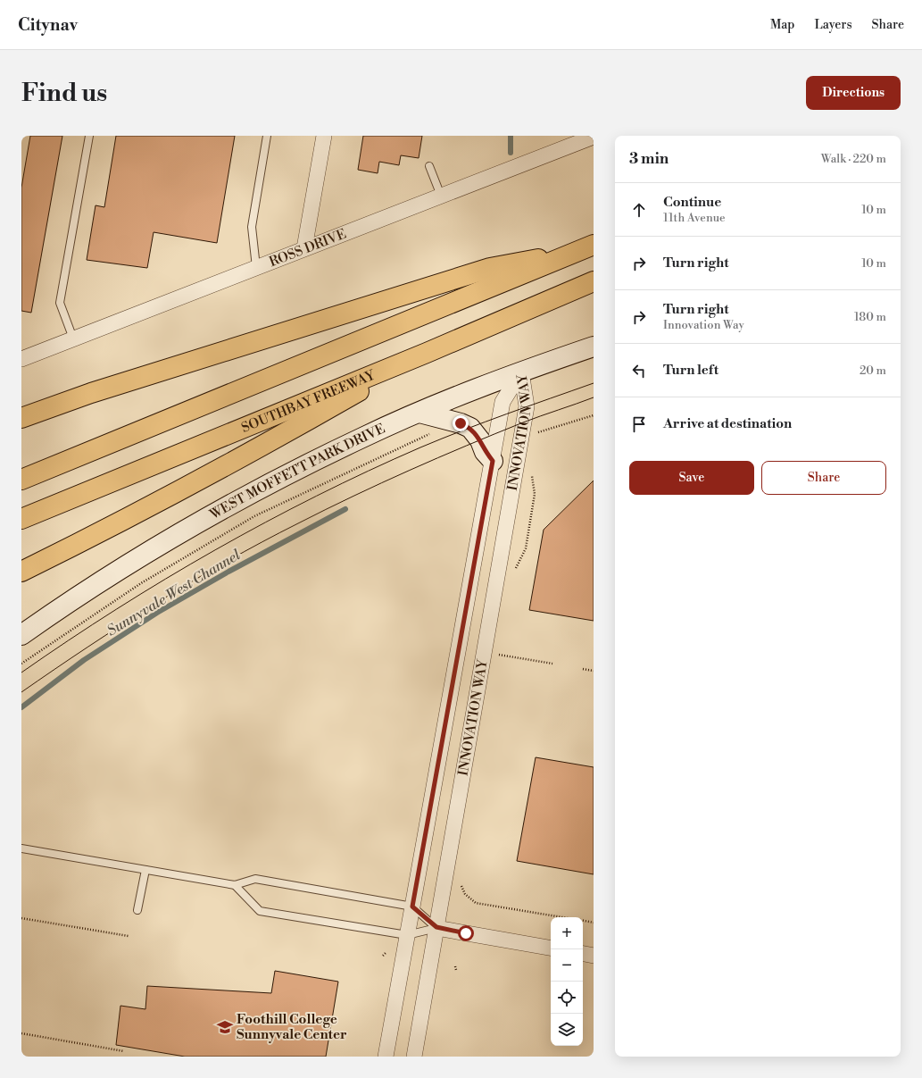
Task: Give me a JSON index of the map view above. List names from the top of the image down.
{
  "streets": {
    "highway": ["SOUTHBAY FREEWAY"],
    "main road": ["WEST MOFFETT PARK DRIVE"],
    "street": ["ROSS DRIVE", "INNOVATION WAY"]
  },
  "crossings": [
    ["INNOVATION WAY", "WEST MOFFETT PARK DRIVE"]
  ],
  "water": ["Sunnyvale West Channel"],
  "places": {
    "school or university": ["Foothill College Sunnyvale Center"]
  },
  "page": {
    "header": "Citynav",
    "nav": ["Map", "Layers", "Share"],
    "buttons": [
      "Directions",
      ["Save", "Share"]
    ],
    "title": "Find us",
    "heading": ["3 min", "Walk · 220 m"],
    "list": [
      ["Continue", "11th Avenue", "10 m"],
      ["Turn right", "10 m"],
      ["Turn right", "Innovation Way", "180 m"],
      ["Turn left", "20 m"],
      "Arrive at destination"
    ],
    "map_buttons": ["+", "−"]
  }
}
